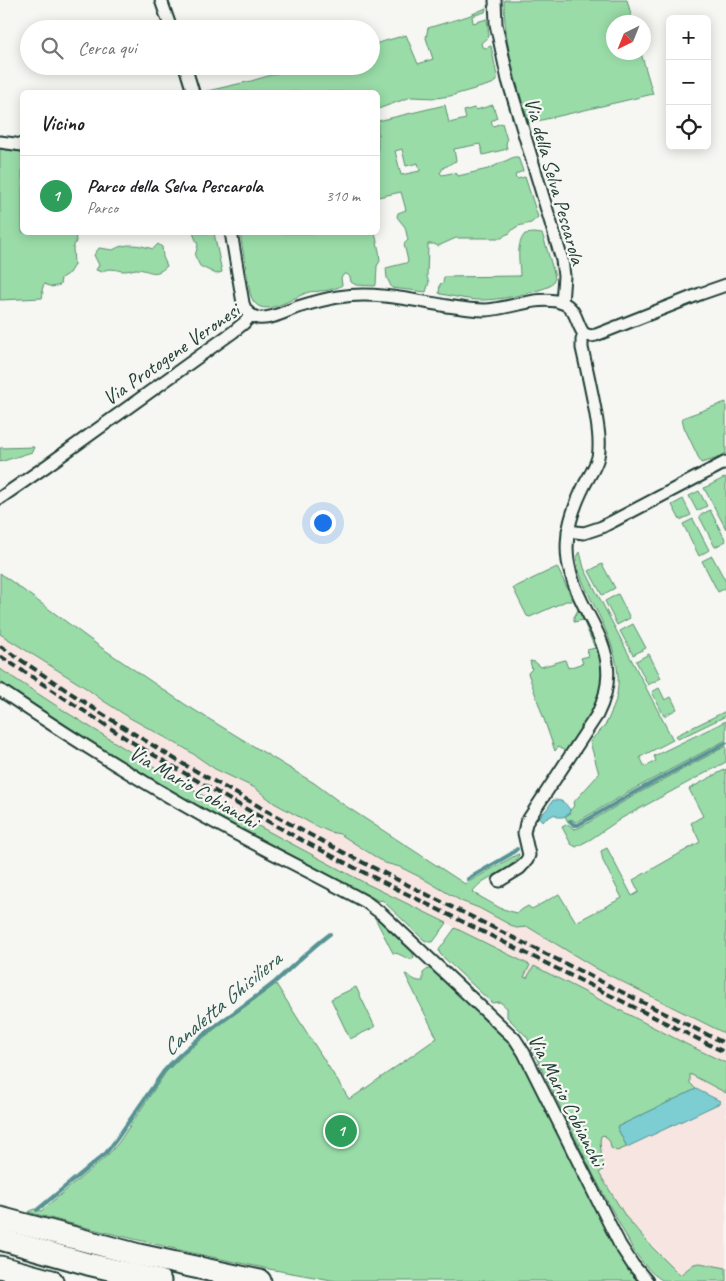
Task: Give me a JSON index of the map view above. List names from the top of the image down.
{
  "streets": {
    "street": ["Via della Selva Pescarola", "Via Protogene Veronesi", "Via Mario Cobianchi"]
  },
  "crossings": [
    ["Via della Selva Pescarola", "Via Protogene Veronesi"]
  ],
  "water": ["Canaletta Ghisiliera"],
  "north": "bottom left",
  "page": {
    "map_buttons": ["+", "−"],
    "search": "Cerca qui",
    "heading": "Vicino",
    "list": [
      {
        "mark": "1",
        "name": "Parco della Selva Pescarola",
        "note": "Parco",
        "value": "310 m"
      }
    ],
    "pins": "1"
  }
}
